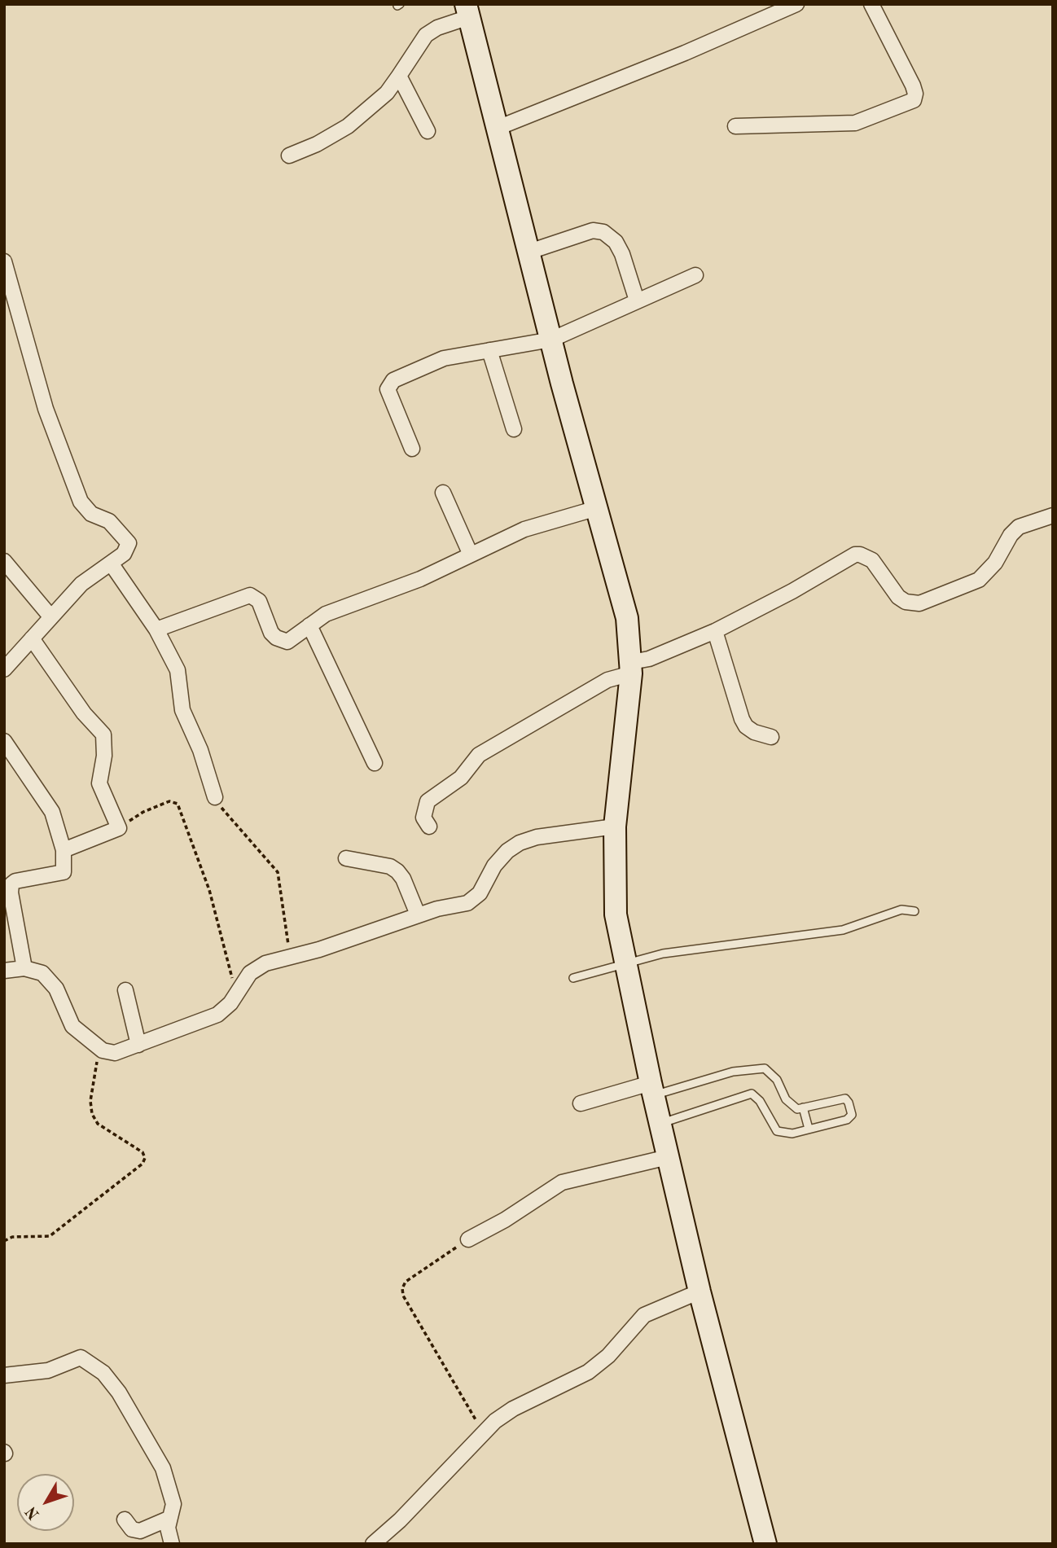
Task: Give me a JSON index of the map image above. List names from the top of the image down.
{
  "north": "bottom left"
}
